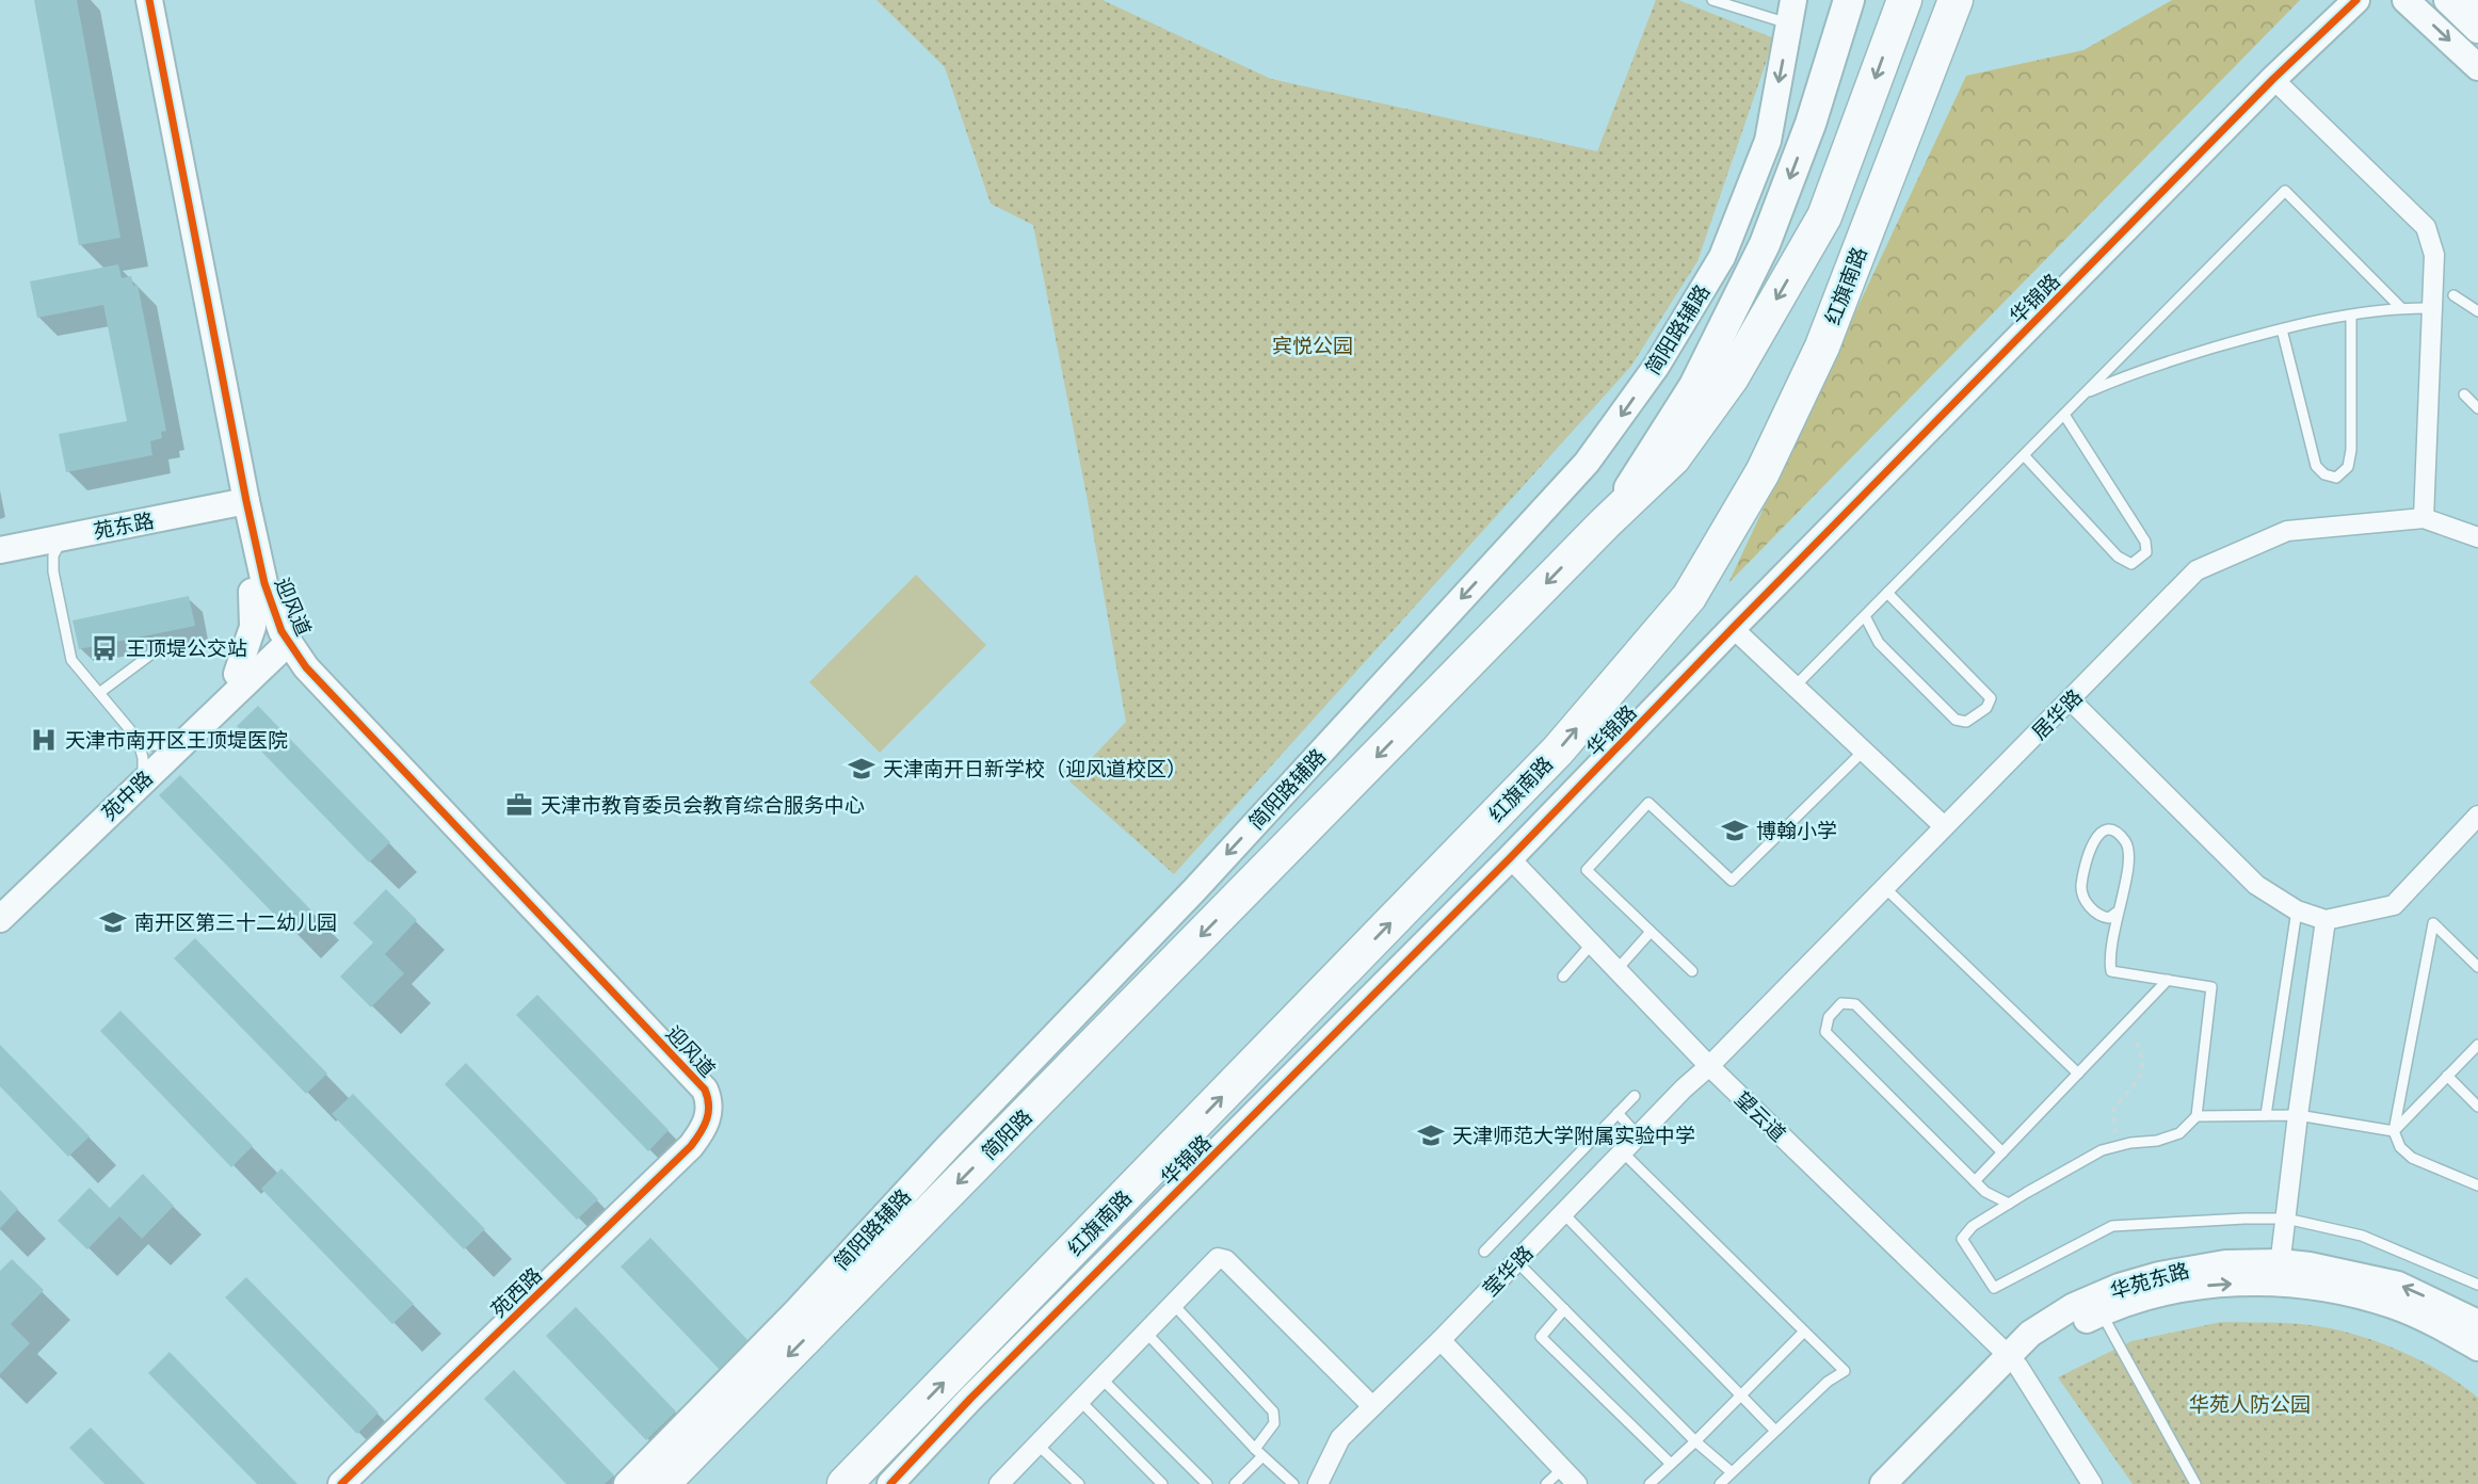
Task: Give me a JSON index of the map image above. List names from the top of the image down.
{
  "streets": {
    "highway": ["红旗南路", "简阳路"],
    "street": [
      "华锦路",
      "简阳路辅路",
      "苑东路",
      "迎风道",
      "居华路",
      "苑中路",
      "望云道",
      "莹华路",
      "华苑东路",
      "苑西路"
    ]
  },
  "crossings": [
    ["华锦路", "望云道"],
    ["苑东路", "迎风道"],
    ["迎风道", "苑中路"],
    ["迎风道", "苑西路"],
    ["居华路", "望云道"],
    ["居华路", "莹华路"],
    ["望云道", "莹华路"],
    ["望云道", "华苑东路"]
  ],
  "one_way": ["简阳路辅路", "简阳路"],
  "parks": ["宾悦公园", "华苑人防公园"],
  "places": {
    "bus stop": ["王顶堤公交站"],
    "hospital": ["天津市南开区王顶堤医院"],
    "school or university": [
      "天津南开日新学校（迎风道校区）",
      "博翰小学",
      "南开区第三十二幼儿园",
      "天津师范大学附属实验中学"
    ],
    "office": ["天津市教育委员会教育综合服务中心"]
  }
}
